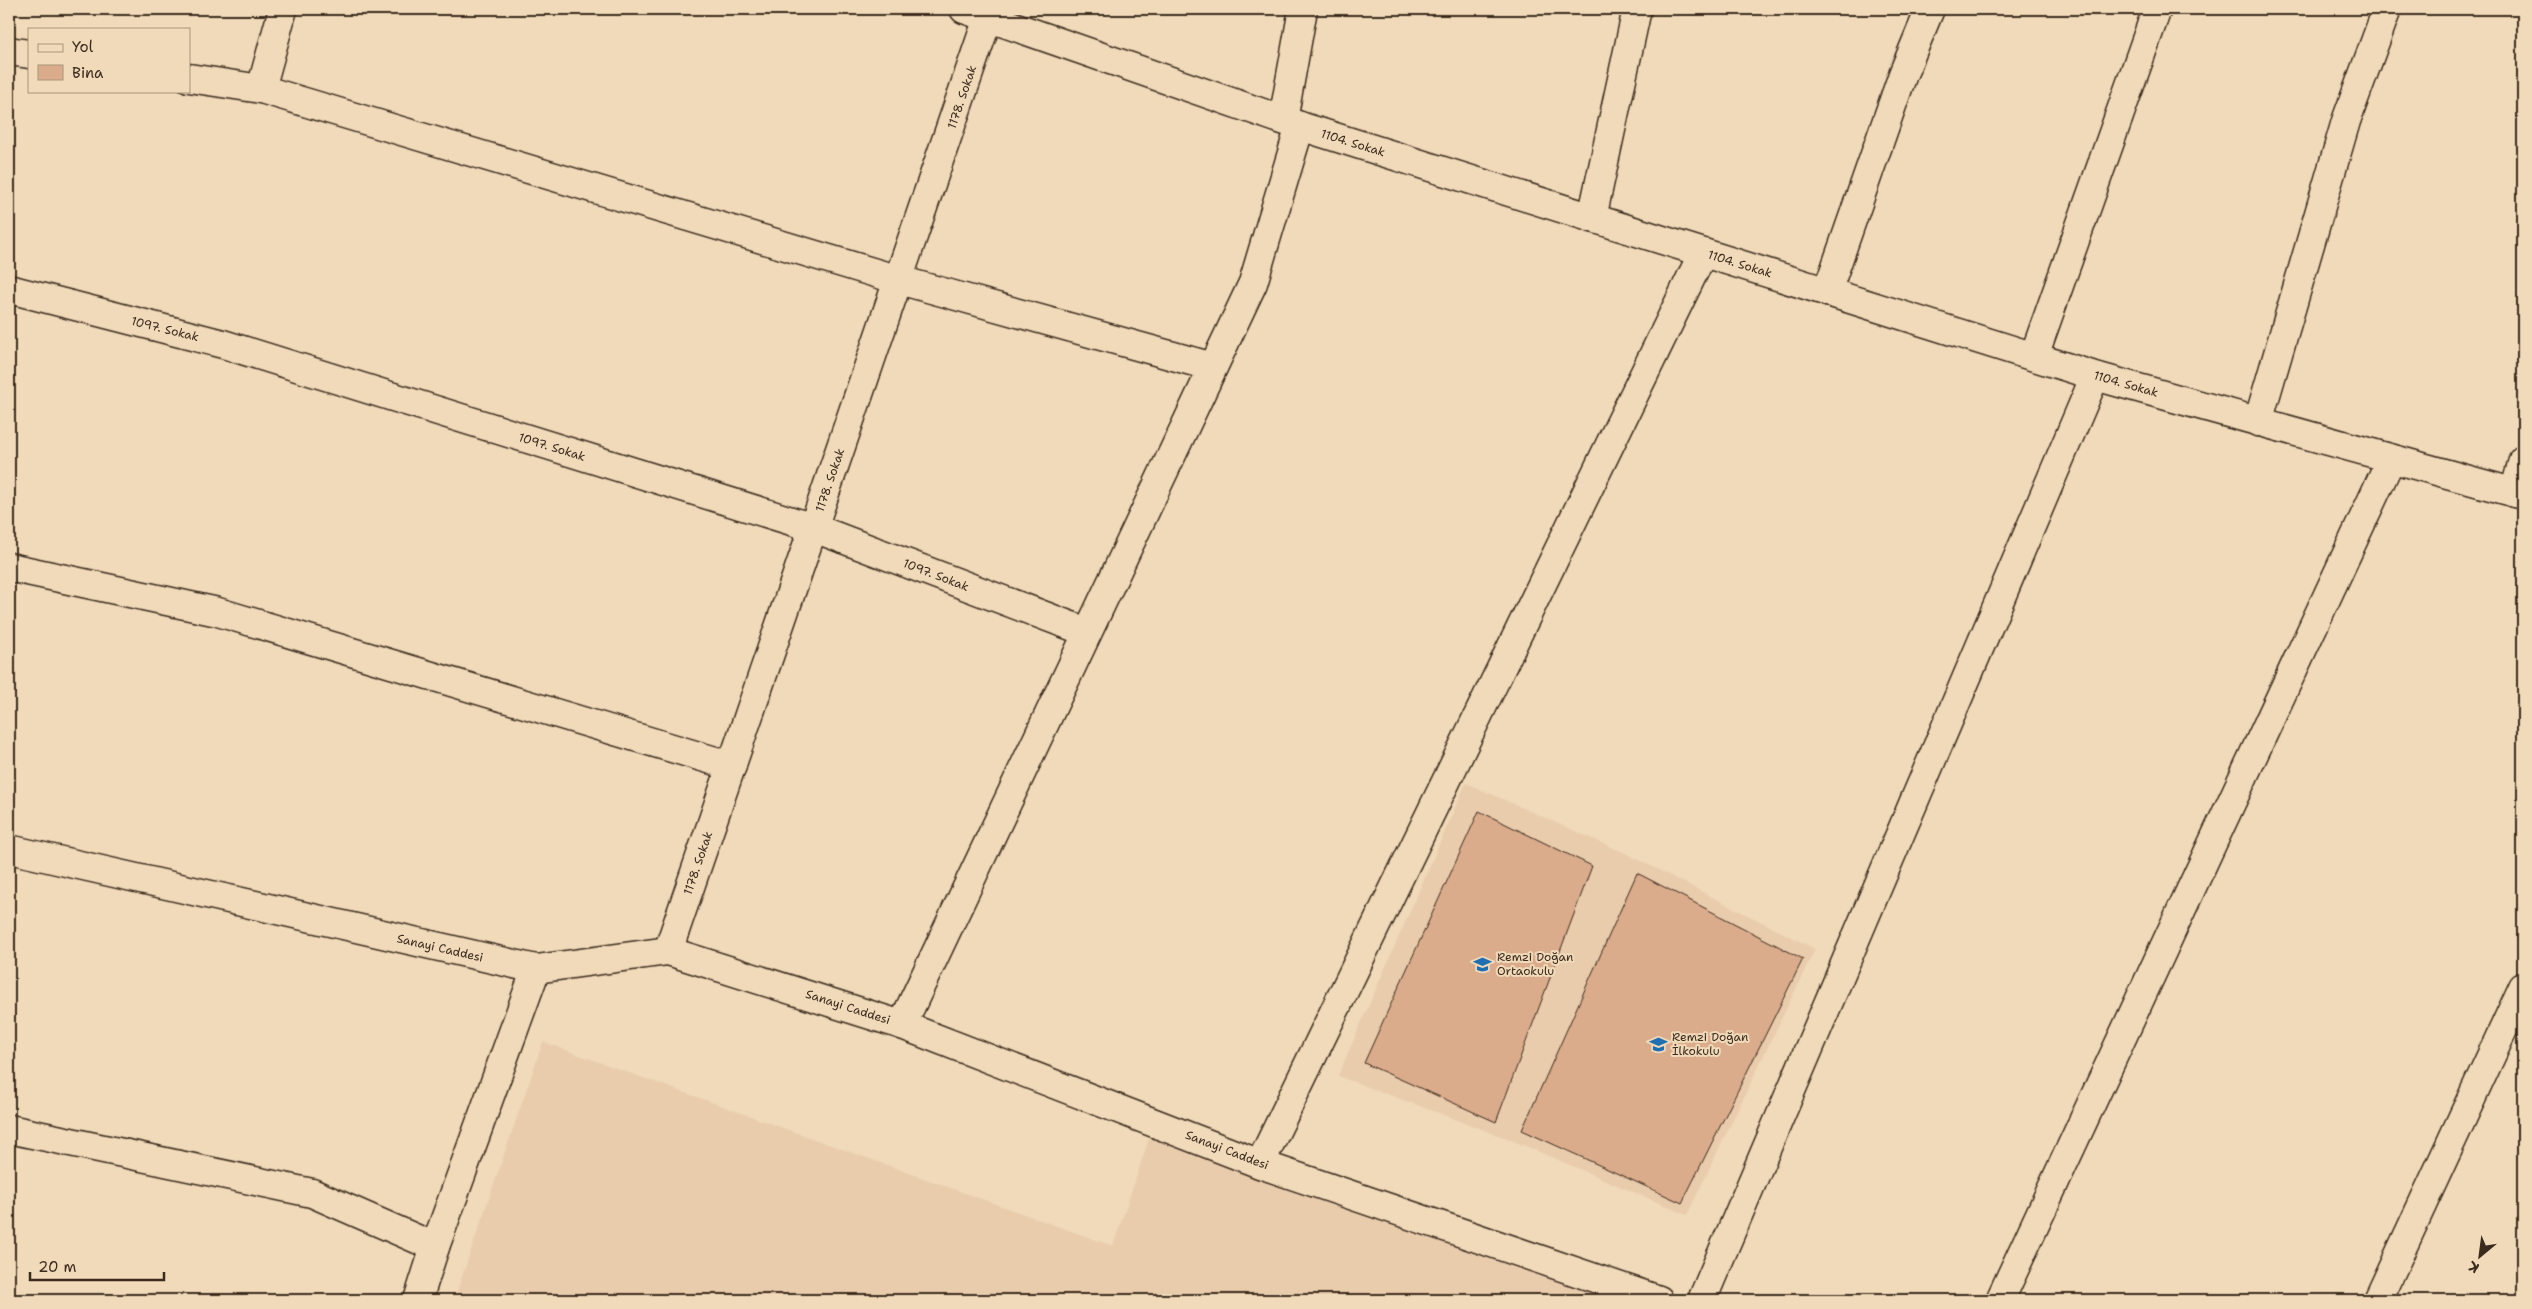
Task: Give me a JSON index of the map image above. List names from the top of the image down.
{
  "streets": {
    "street": [
      "1178. Sokak",
      "1104. Sokak",
      "1097. Sokak",
      "Sanayi Caddesi"
    ]
  },
  "crossings": [
    ["1178. Sokak", "1104. Sokak"],
    ["1178. Sokak", "1097. Sokak"],
    ["1178. Sokak", "Sanayi Caddesi"]
  ],
  "places": {
    "school or university": ["Remzi Doğan Ortaokulu", "Remzi Doğan İlkokulu"]
  },
  "legend": ["Yol", "Bina"],
  "scale_bar": "20 m",
  "north": "bottom left"
}
